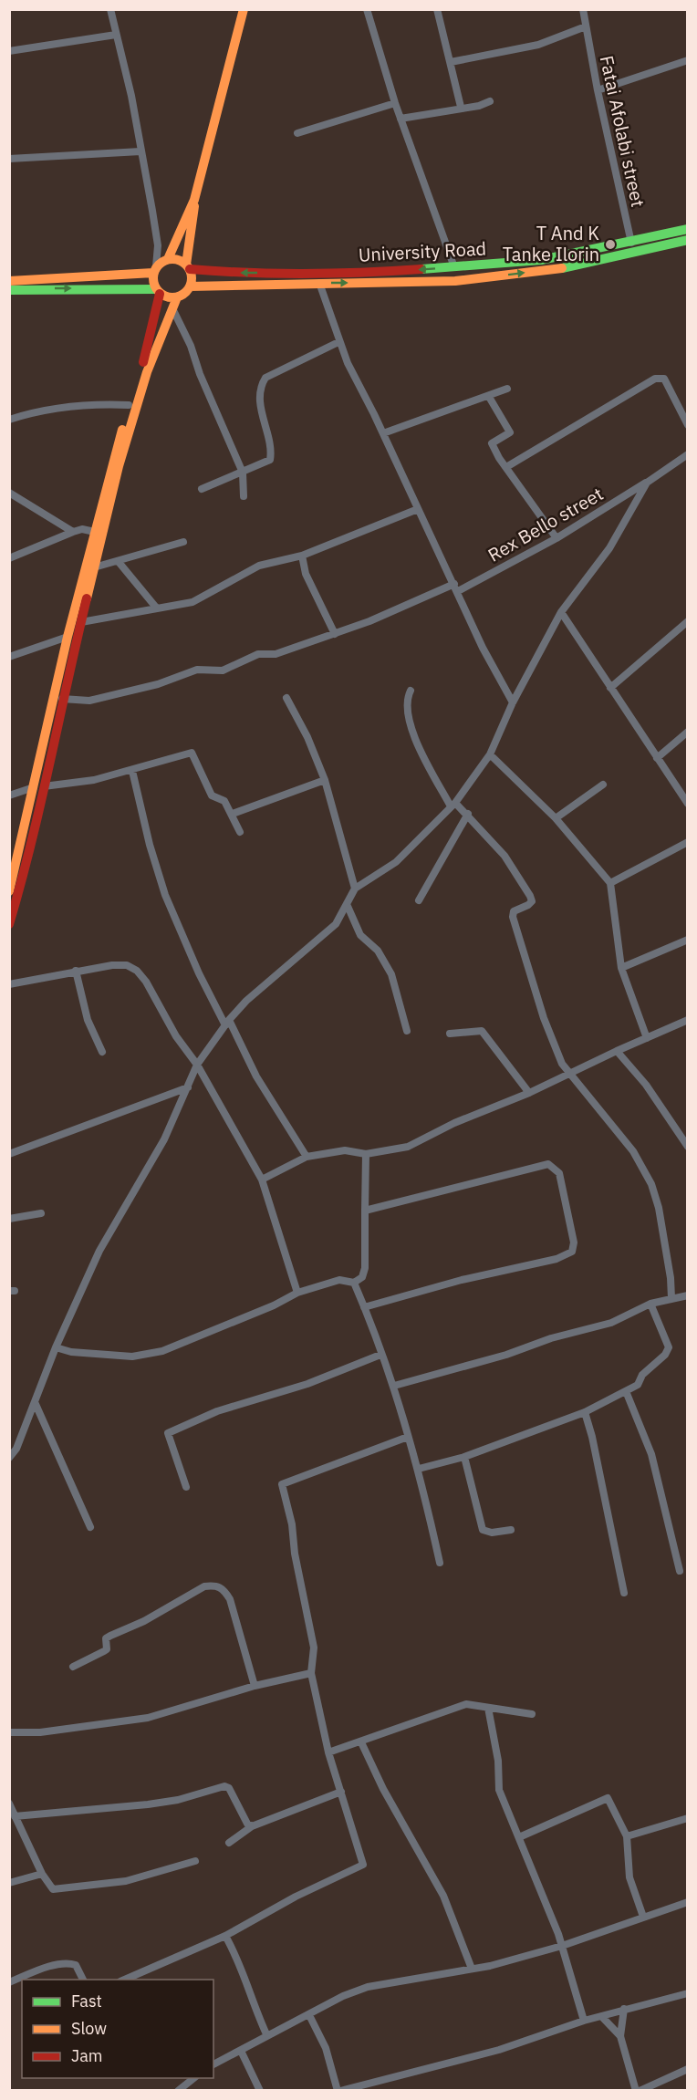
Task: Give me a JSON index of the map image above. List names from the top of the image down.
{
  "streets": {
    "main road": ["University Road"],
    "street": ["Fatai Afolabi street", "Rex Bello street"]
  },
  "crossings": [
    ["Fatai Afolabi street", "University Road"]
  ],
  "places": ["T And K Tanke Ilorin"],
  "legend": ["Fast", "Slow", "Jam"]
}
